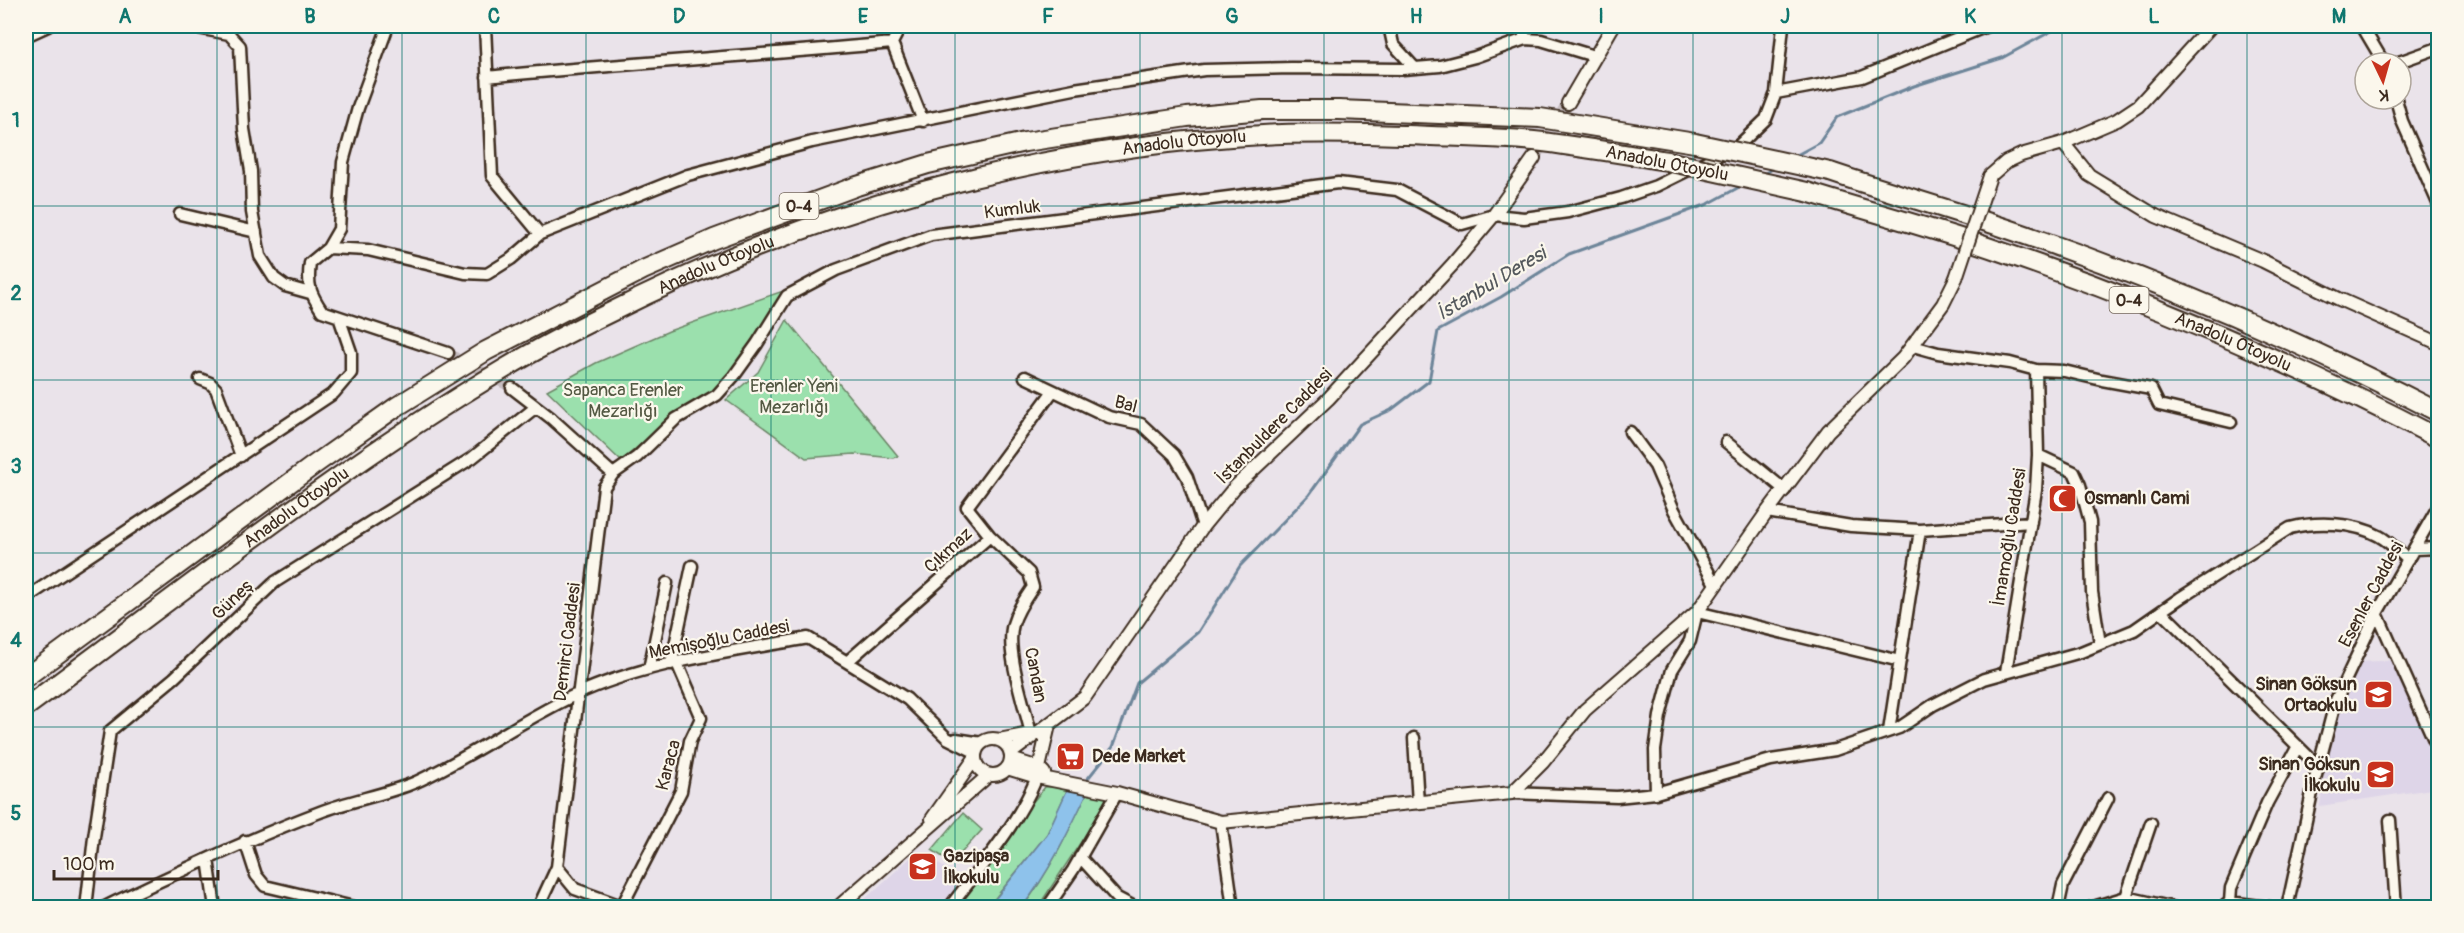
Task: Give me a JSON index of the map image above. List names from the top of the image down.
{
  "streets": {
    "highway": ["Anadolu Otoyolu", "O-4"],
    "street": [
      "Kumluk",
      "Bal",
      "İstanbuldere Caddesi",
      "İmamoğlu Caddesi",
      "Çıkmaz",
      "Esenler Caddesi",
      "Güneş",
      "Memişoğlu Caddesi",
      "Demirci Caddesi",
      "Candan",
      "Karaca"
    ]
  },
  "crossings": [
    ["Kumluk", "İstanbuldere Caddesi"],
    ["Kumluk", "Demirci Caddesi"],
    ["Bal", "İstanbuldere Caddesi"],
    ["Bal", "Çıkmaz"],
    ["İstanbuldere Caddesi", "Memişoğlu Caddesi"],
    ["İstanbuldere Caddesi", "Candan"],
    ["Çıkmaz", "Memişoğlu Caddesi"],
    ["Çıkmaz", "Candan"],
    ["Memişoğlu Caddesi", "Demirci Caddesi"],
    ["Memişoğlu Caddesi", "Karaca"]
  ],
  "water": ["İstanbul Deresi"],
  "parks": ["Erenler Yeni Mezarlığı", "Sapanca Erenler Mezarlığı"],
  "places": {
    "mosque": ["Osmanlı Cami"],
    "school or university": ["Sinan Göksun Ortaokulu", "Sinan Göksun İlkokulu", "Gazipaşa İlkokulu"],
    "supermarket": ["Dede Market"]
  },
  "scale_bar": "100 m",
  "north": "bottom",
  "grid": {
    "columns": [
      "A",
      "B",
      "C",
      "D",
      "E",
      "F",
      "G",
      "H",
      "I",
      "J",
      "K",
      "L",
      "M"
    ],
    "rows": [
      "1",
      "2",
      "3",
      "4",
      "5"
    ]
  }
}
